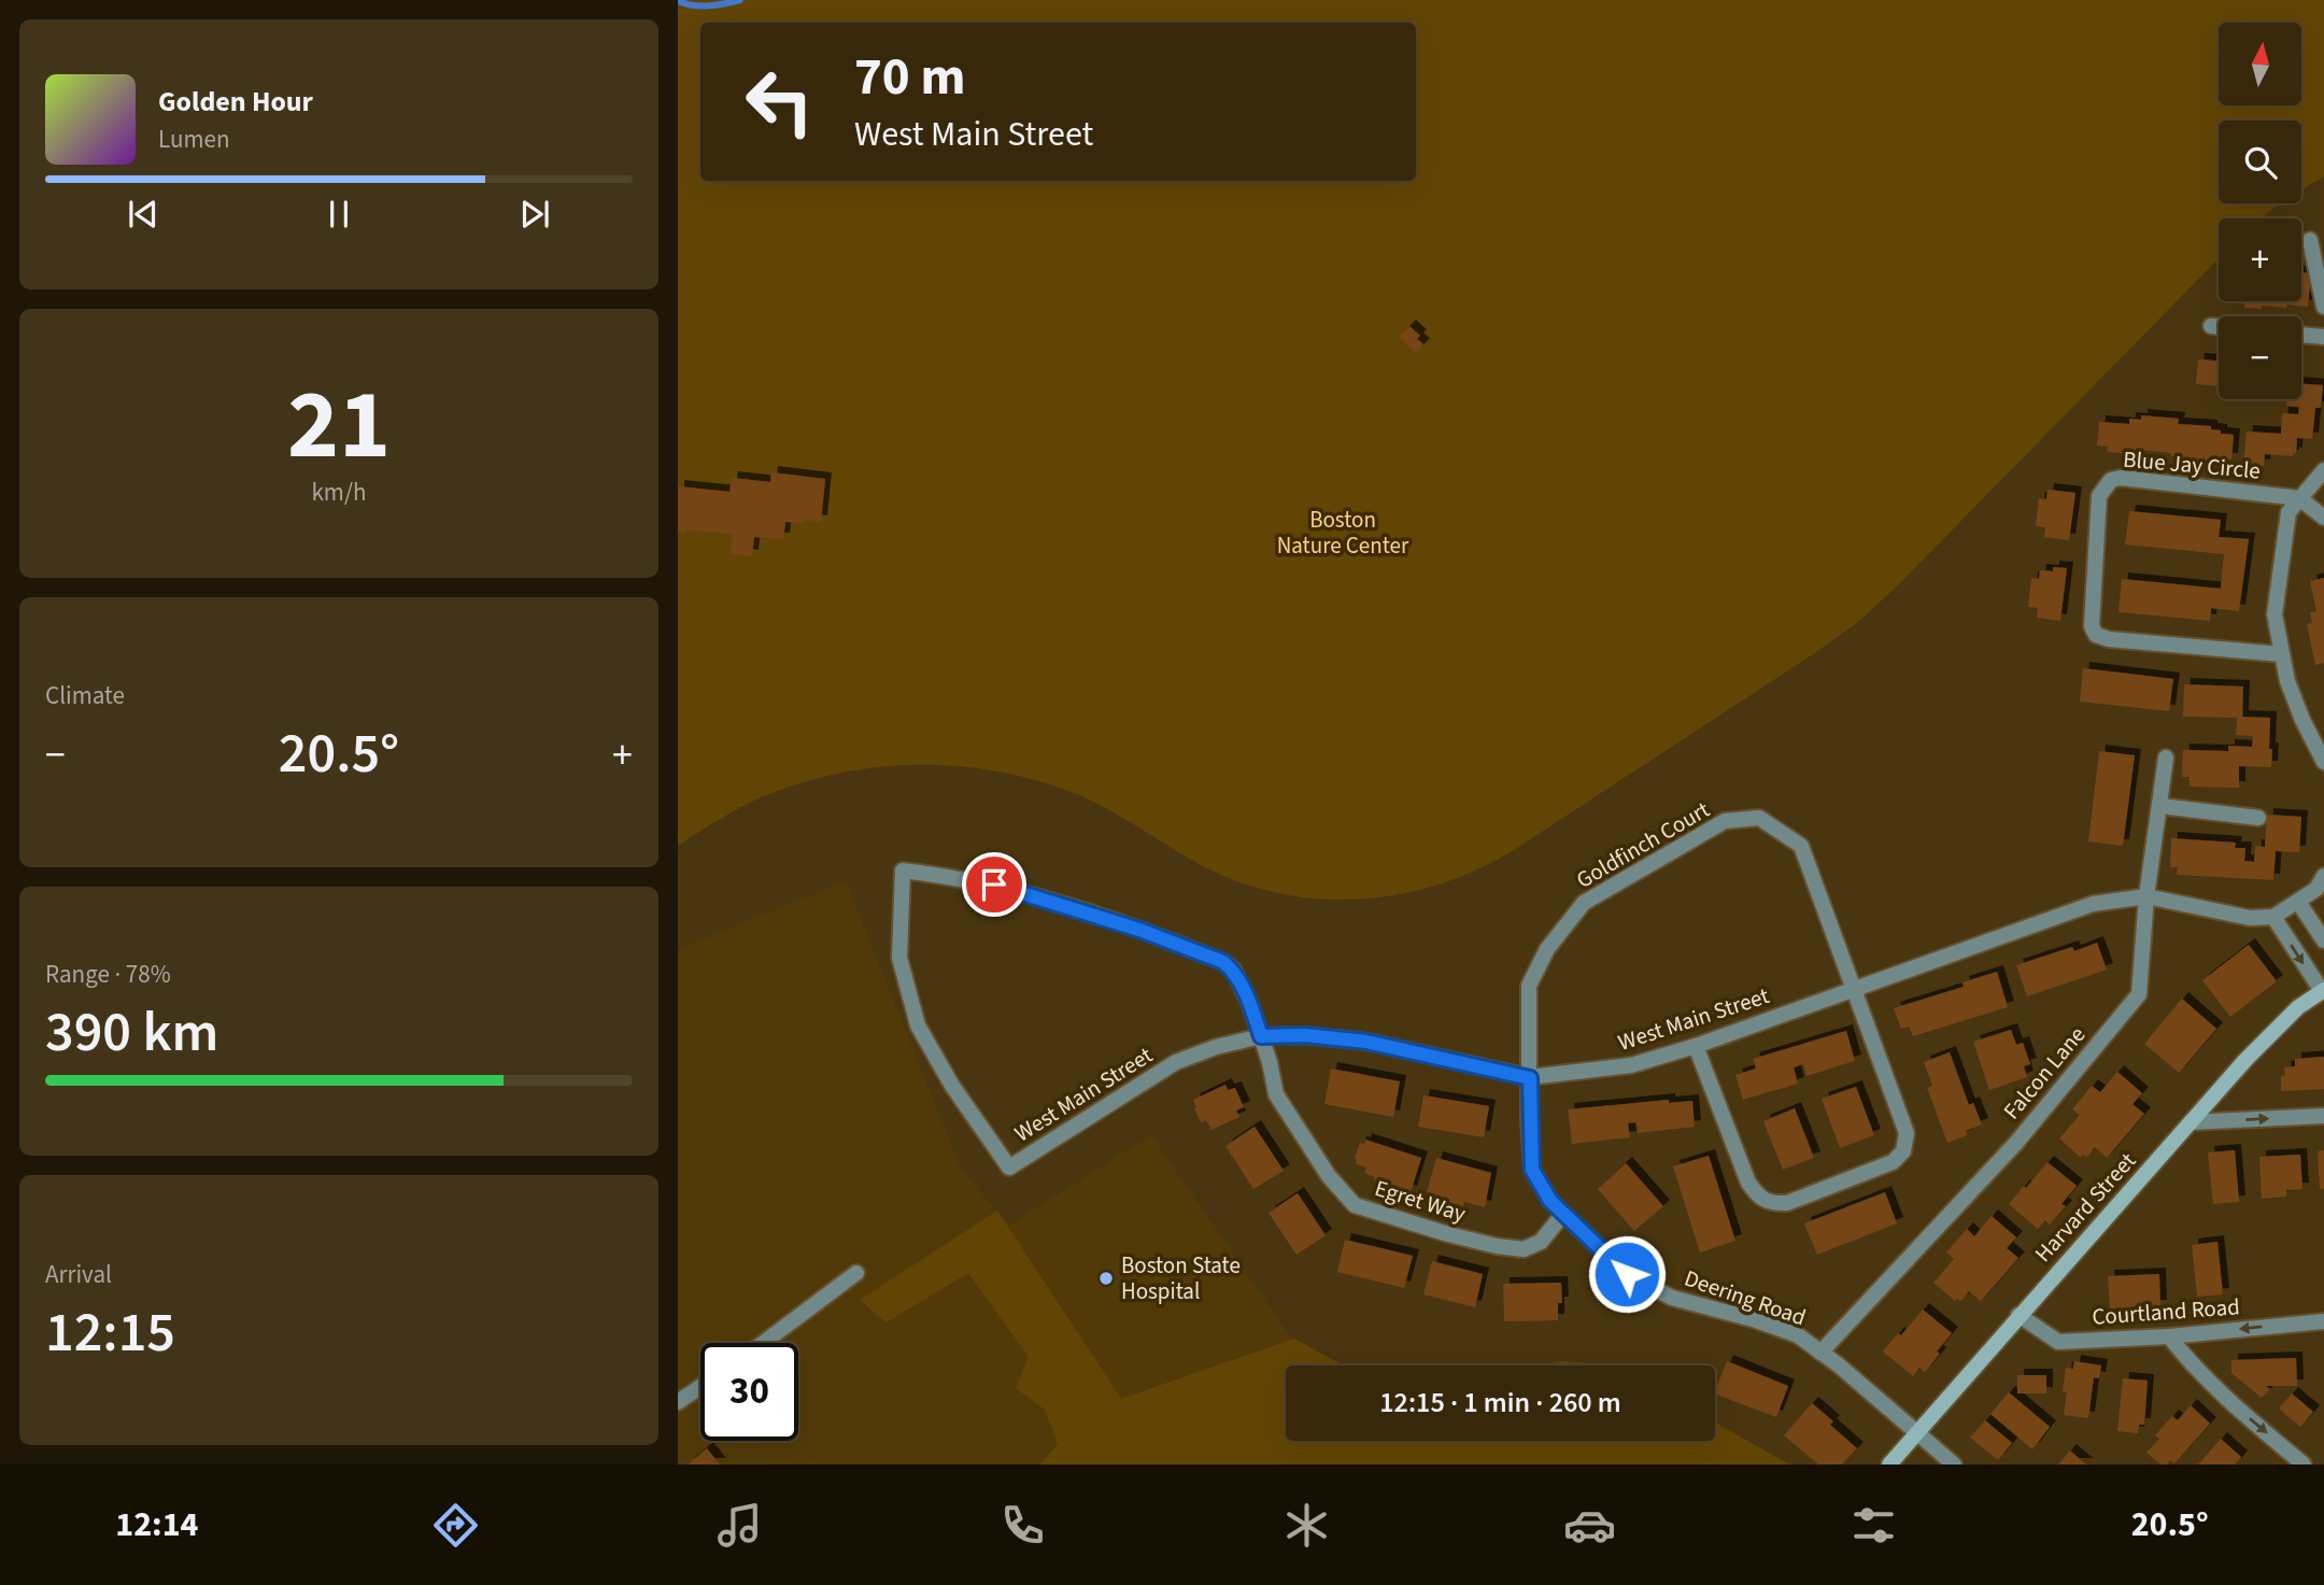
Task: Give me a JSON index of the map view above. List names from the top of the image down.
{
  "streets": {
    "main road": ["Harvard Street"],
    "street": [
      "Blue Jay Circle",
      "Goldfinch Court",
      "West Main Street",
      "Falcon Lane",
      "Egret Way",
      "Deering Road",
      "Courtland Road"
    ]
  },
  "crossings": [
    ["Goldfinch Court", "West Main Street"],
    ["Goldfinch Court", "Deering Road"],
    ["West Main Street", "Falcon Lane"],
    ["West Main Street", "Egret Way"],
    ["West Main Street", "Deering Road"],
    ["Falcon Lane", "Deering Road"],
    ["Egret Way", "Deering Road"],
    ["Harvard Street", "Deering Road"],
    ["Harvard Street", "Courtland Road"]
  ],
  "one_way": ["Courtland Road"],
  "parks": ["Boston Nature Center"],
  "places": ["Boston State Hospital"],
  "north": "top",
  "page": {
    "map_buttons": ["+", "−"],
    "turn": ["70 m", "West Main Street"],
    "song": ["Golden Hour", "Lumen"],
    "tile": [
      ["21", "km/h"],
      "Climate",
      ["Range · 78%", "390 km"],
      ["Arrival", "12:15"]
    ],
    "heat": ["−", "20.5°", "+"],
    "limit": "30",
    "trip": "12:15 · 1 min · 260 m",
    "tabs": ["12:14", "20.5°"]
  }
}
